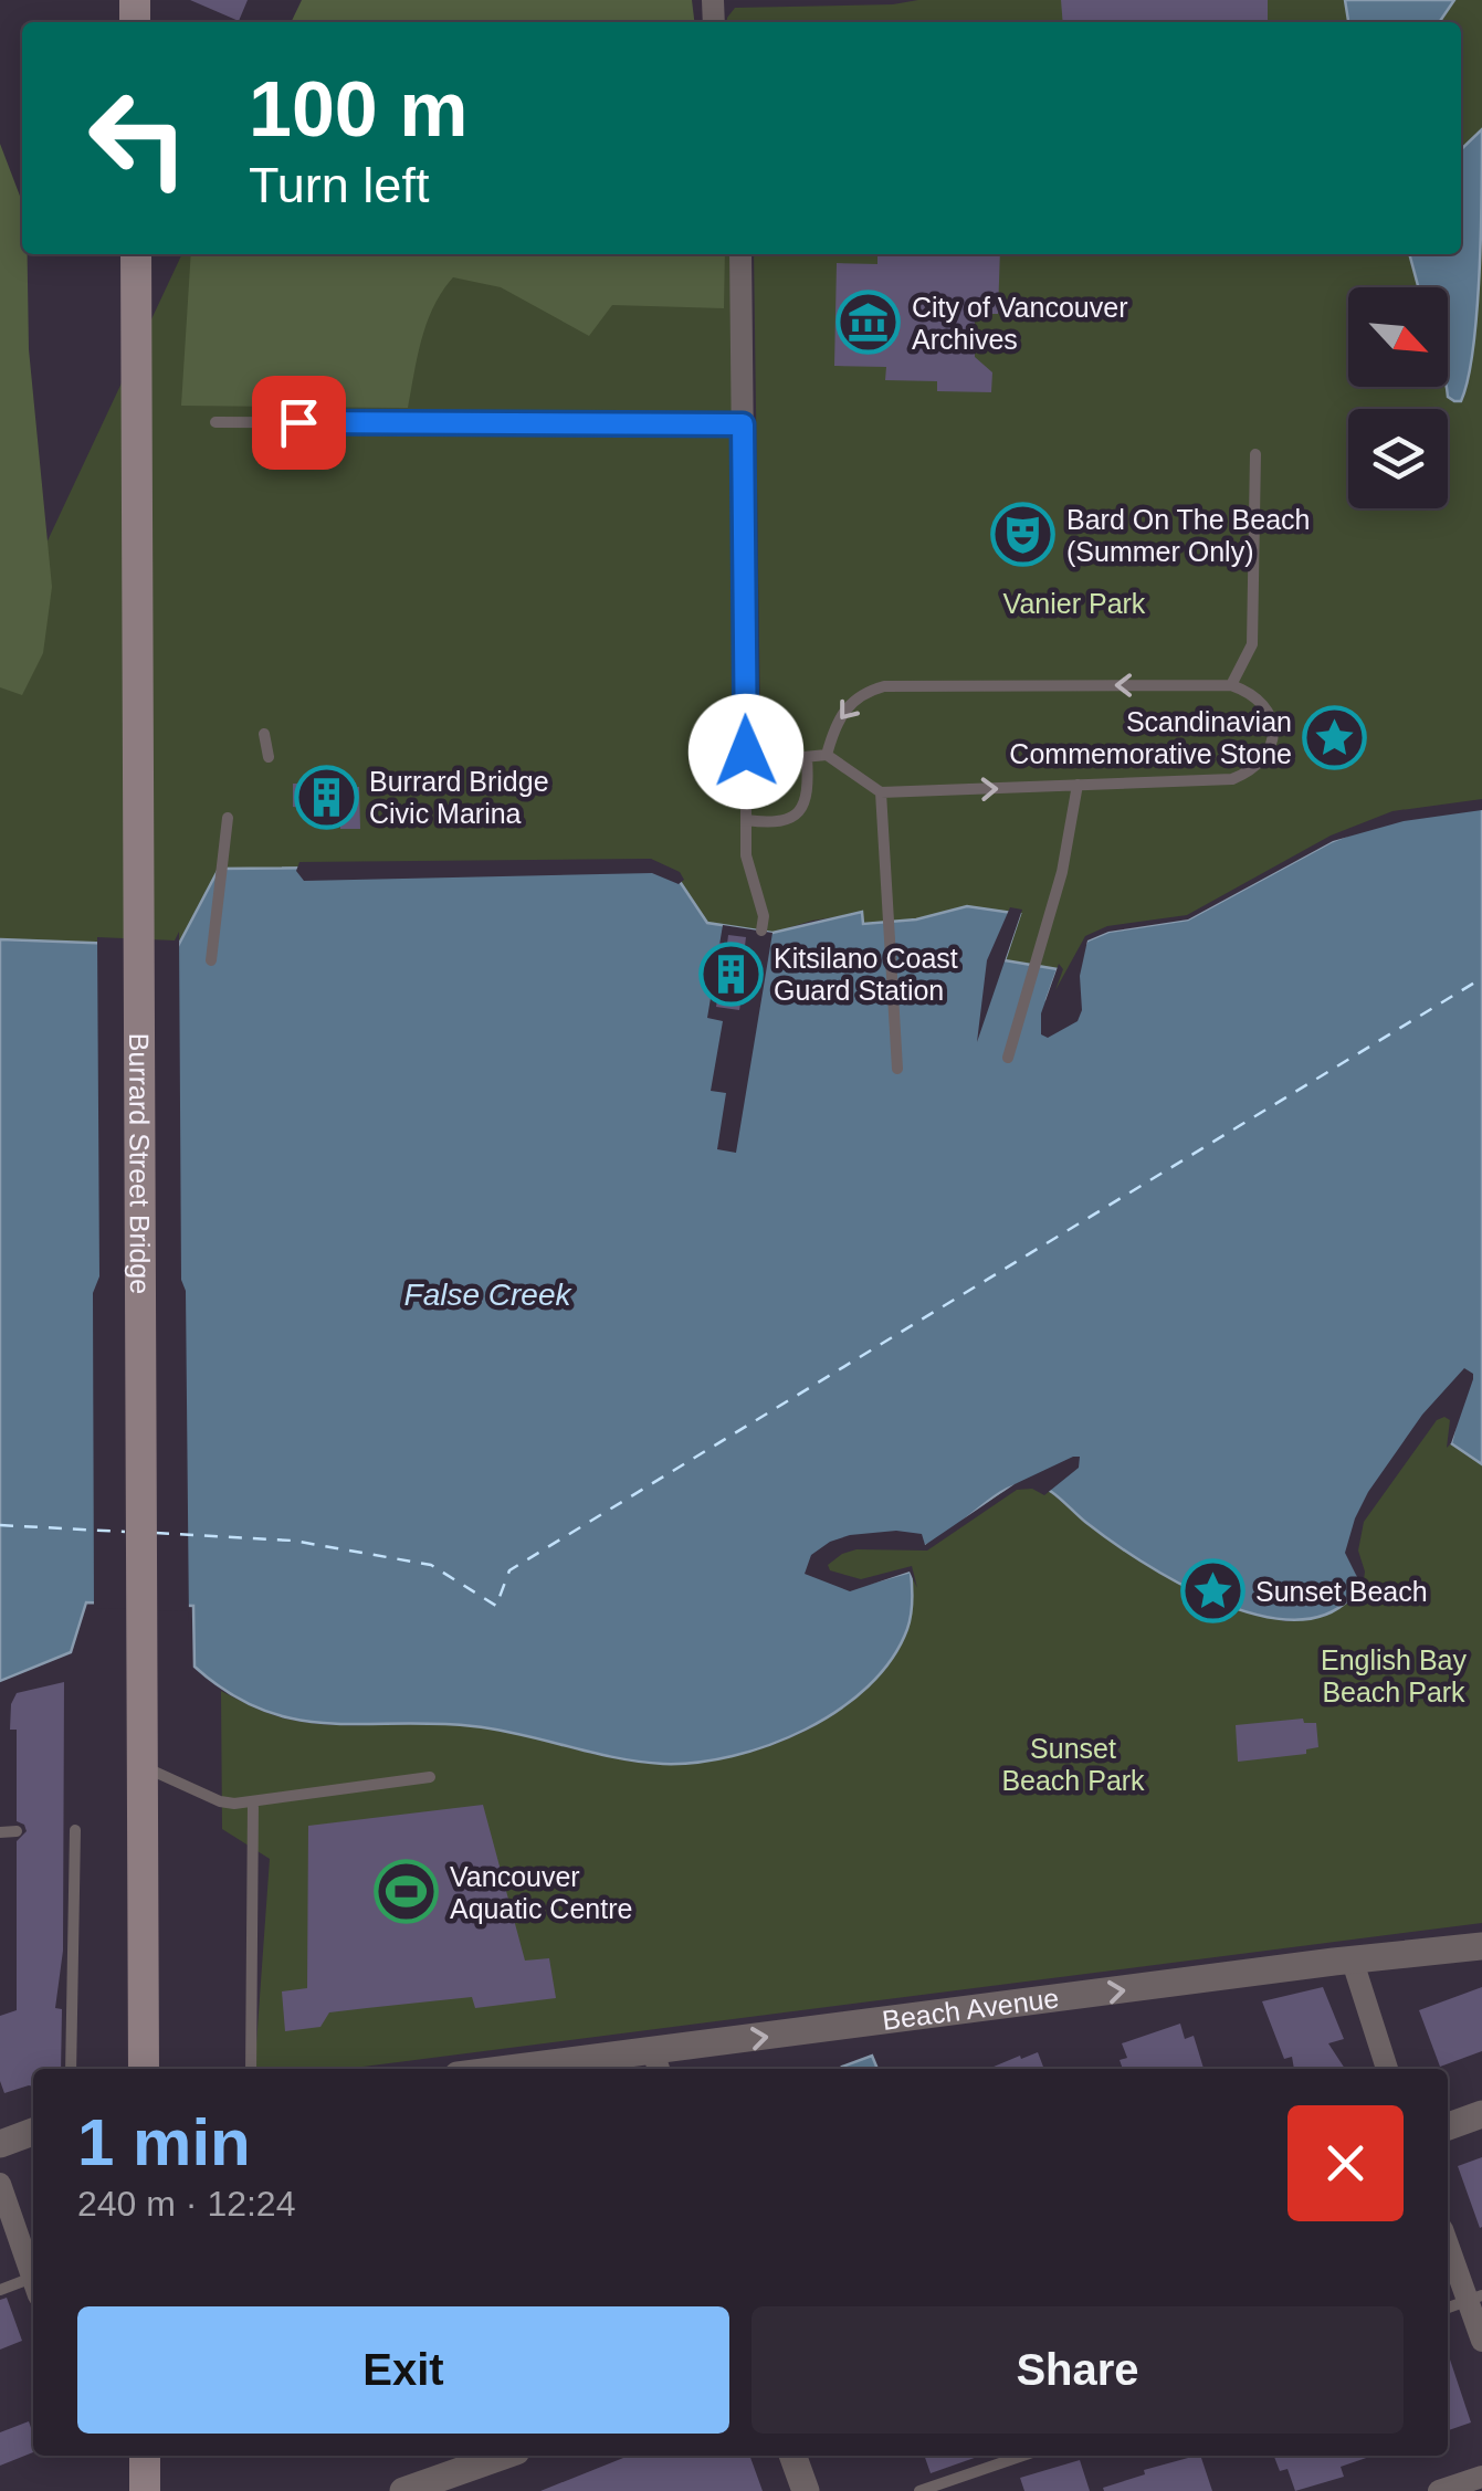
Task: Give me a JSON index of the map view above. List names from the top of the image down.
{
  "streets": {
    "main road": ["Burrard Street Bridge"],
    "street": ["Beach Avenue"]
  },
  "one_way": ["Beach Avenue"],
  "water": ["False Creek"],
  "parks": ["Vanier Park", "English Bay Beach Park", "Sunset Beach Park"],
  "places": {
    "museum": ["City of Vancouver Archives"],
    "theatre": ["Bard On The Beach (Summer Only)"],
    "place": ["Scandinavian Commemorative Stone", "Sunset Beach"],
    "building": ["Burrard Bridge Civic Marina", "Kitsilano Coast Guard Station"],
    "sports": ["Vancouver Aquatic Centre"]
  },
  "north": "bottom right",
  "page": {
    "turn": ["100 m", "Turn left"],
    "heading": ["1 min", "240 m · 12:24"],
    "buttons": ["Exit", "Share"]
  }
}
